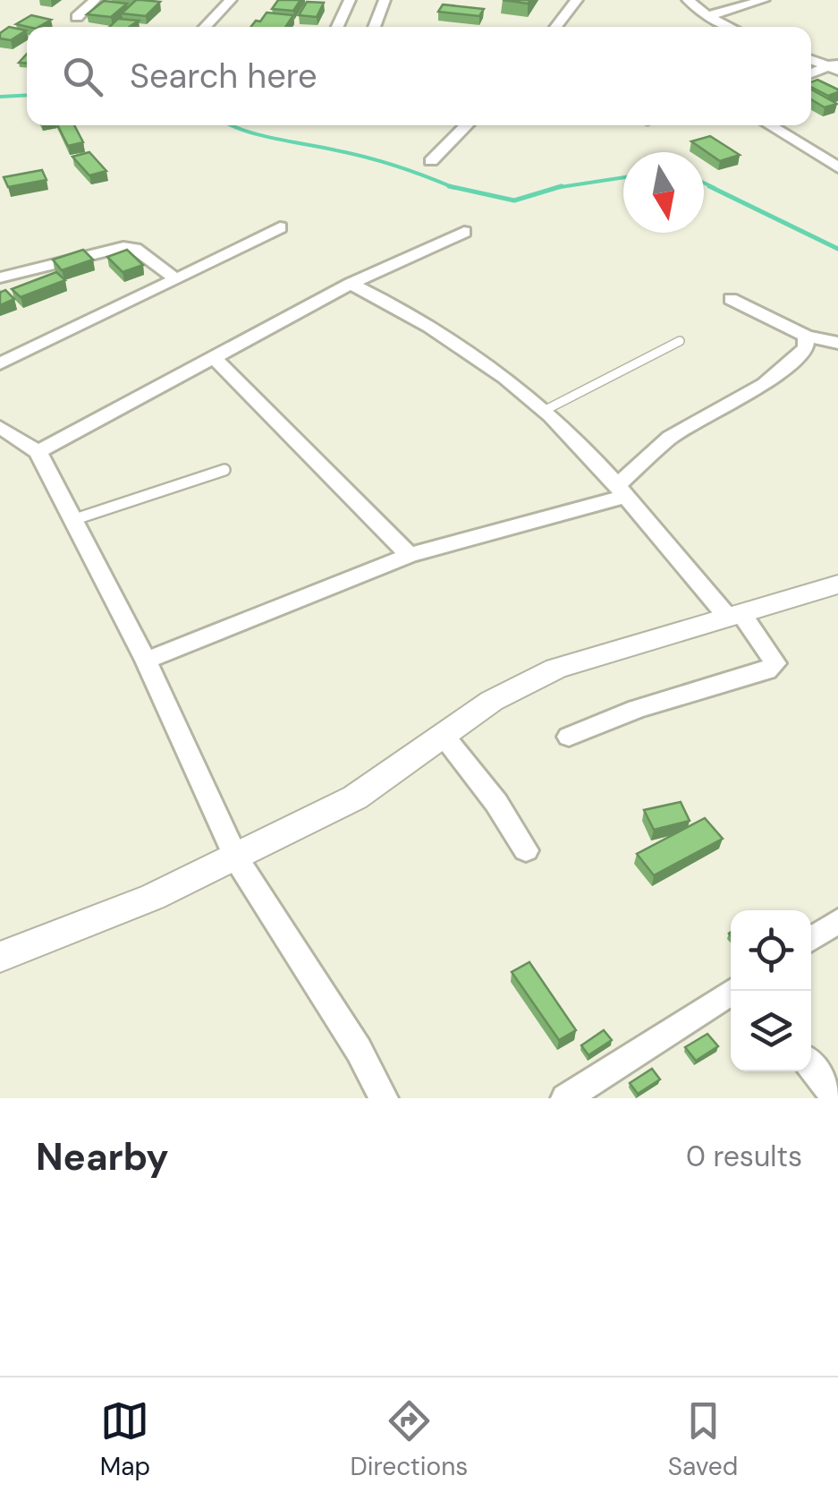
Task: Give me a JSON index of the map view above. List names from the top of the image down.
{
  "north": "bottom",
  "page": {
    "search": "Search here",
    "heading": ["Nearby", "0 results"],
    "nav": ["Map", "Directions", "Saved"]
  }
}
